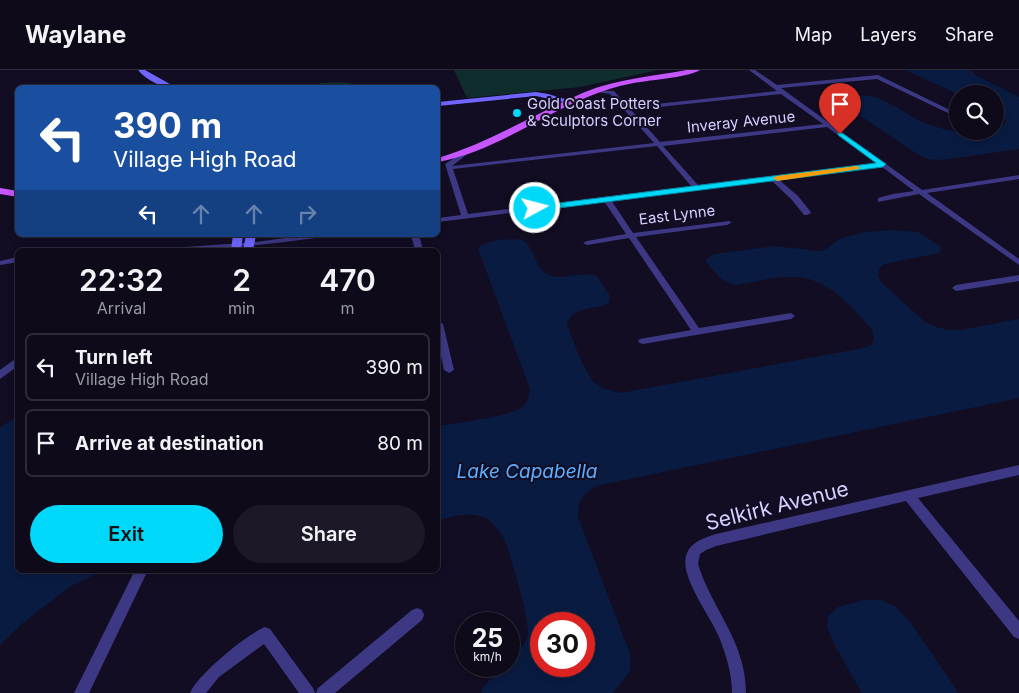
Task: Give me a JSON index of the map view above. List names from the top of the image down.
{
  "streets": {
    "street": ["Inveray Avenue", "East Lynne", "Selkirk Avenue"]
  },
  "water": ["Lake Capabella"],
  "places": ["Gold Coast Potters & Sculptors Corner"],
  "page": {
    "header": "Waylane",
    "nav": ["Map", "Layers", "Share"],
    "turn": ["390 m", "Village High Road"],
    "eta": [
      "22:32",
      "Arrival",
      "2",
      "min",
      "470",
      "m"
    ],
    "list": [
      {
        "name": "Turn left",
        "note": "Village High Road",
        "value": "390 m"
      },
      {
        "name": "Arrive at destination",
        "value": "80 m"
      }
    ],
    "buttons": ["Exit", "Share"],
    "speed": "25 km/h",
    "limit": "30"
  }
}
